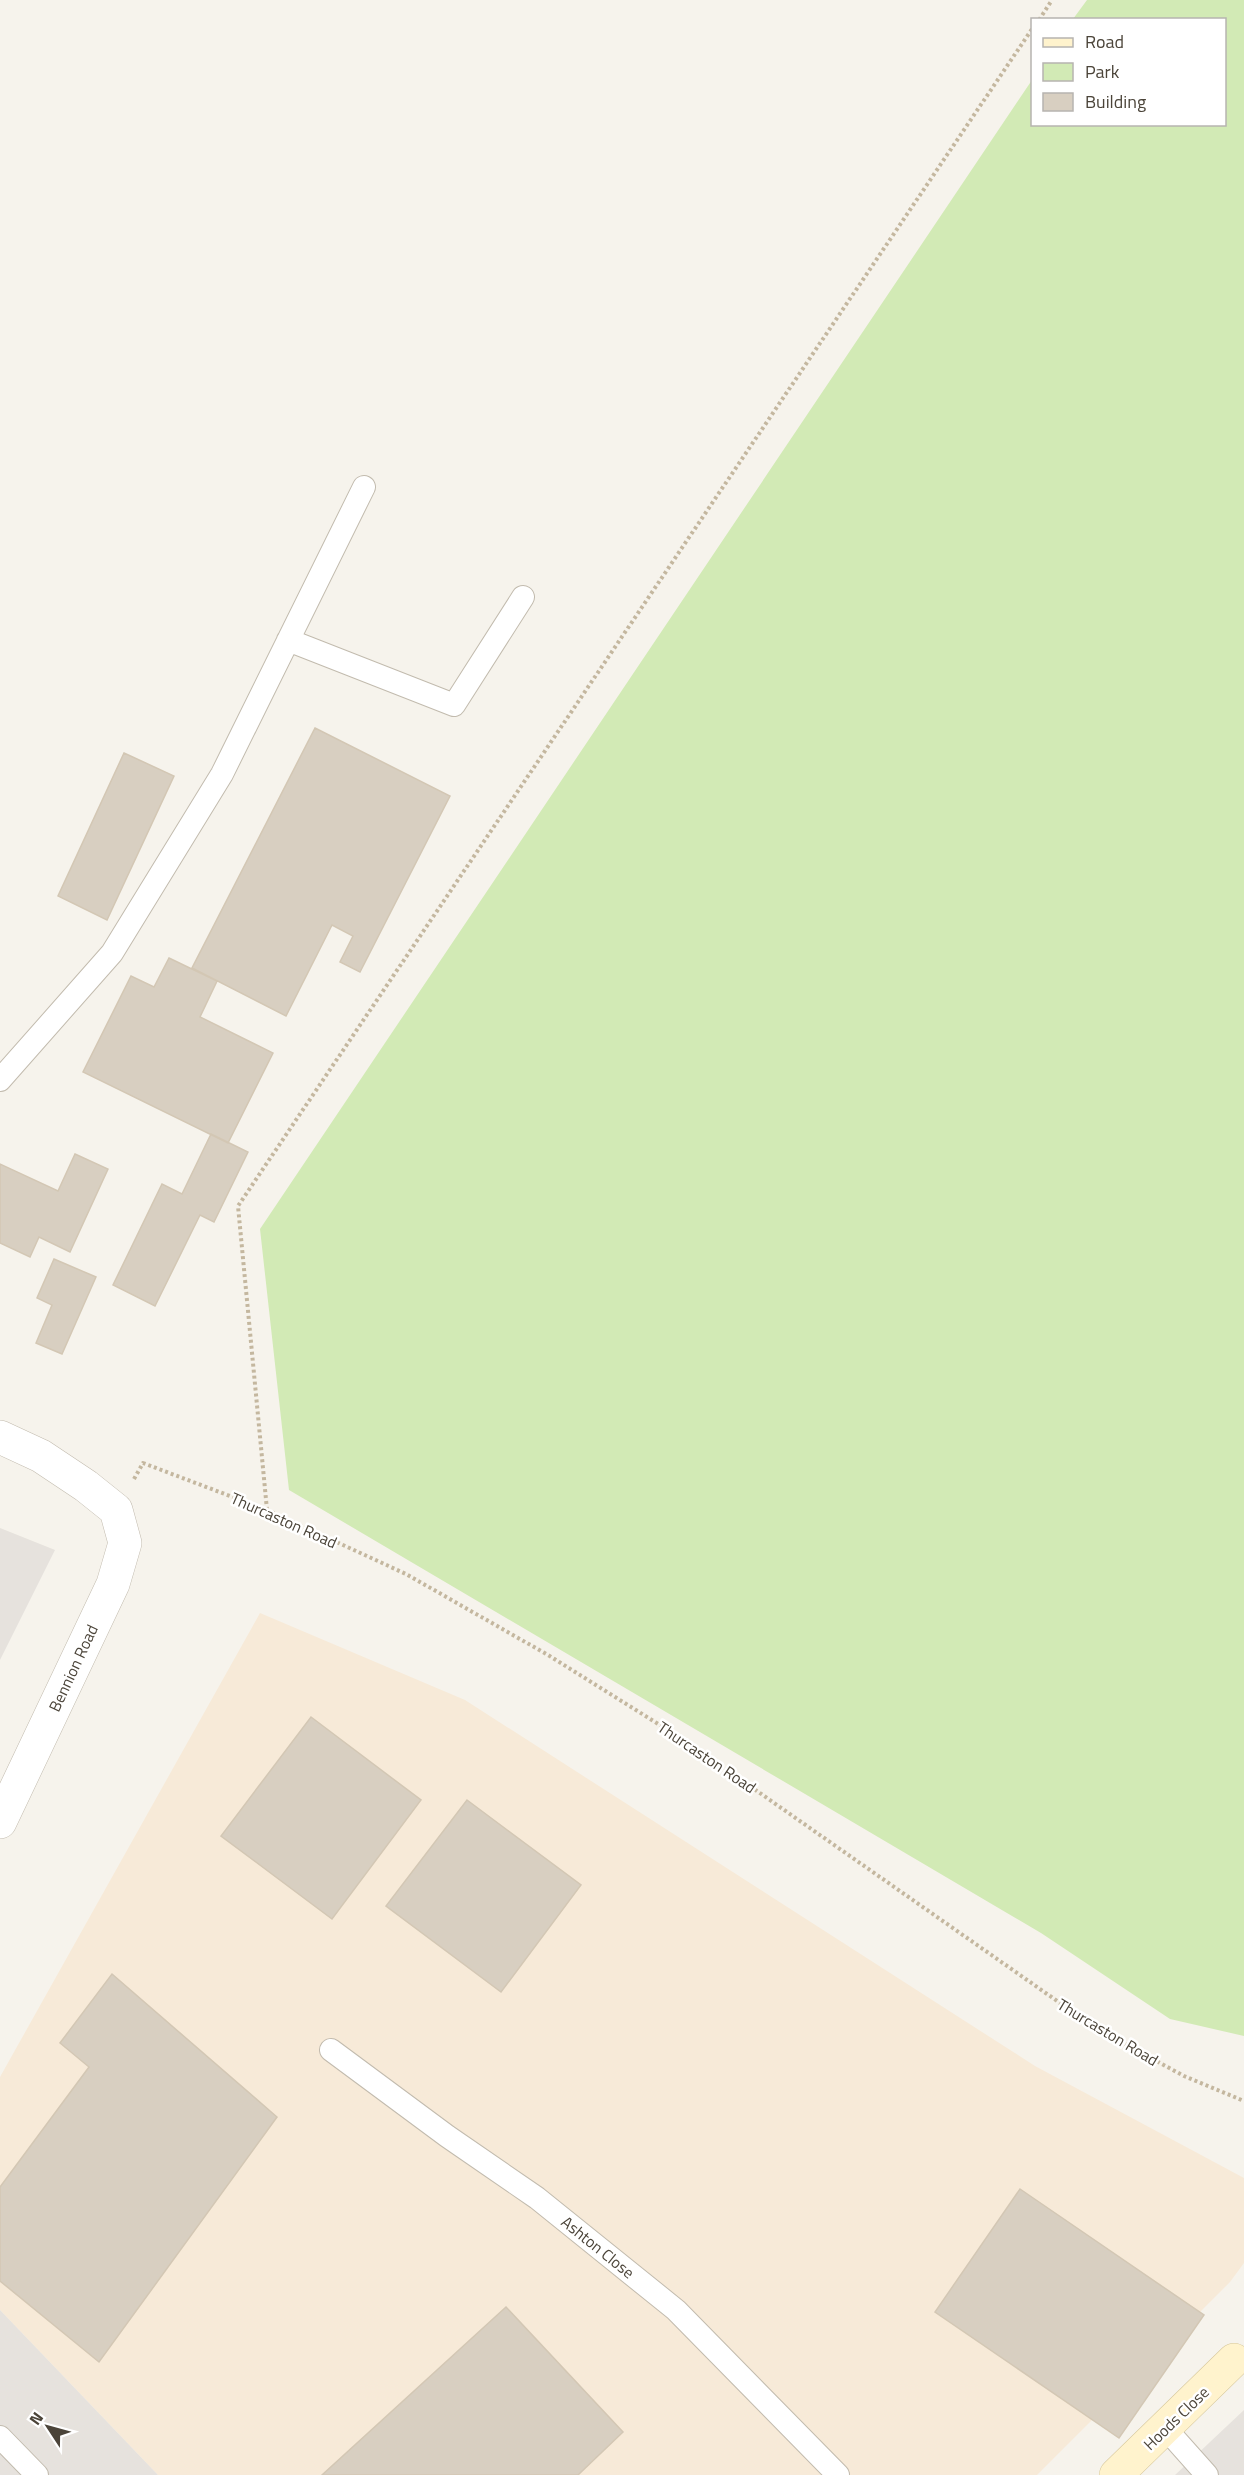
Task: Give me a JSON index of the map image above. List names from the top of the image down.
{
  "streets": {
    "street": ["Bennion Road", "Hoods Close"],
    "lane": ["Ashton Close"],
    "path": ["Thurcaston Road"]
  },
  "legend": ["Road", "Park", "Building"],
  "north": "top left"
}
